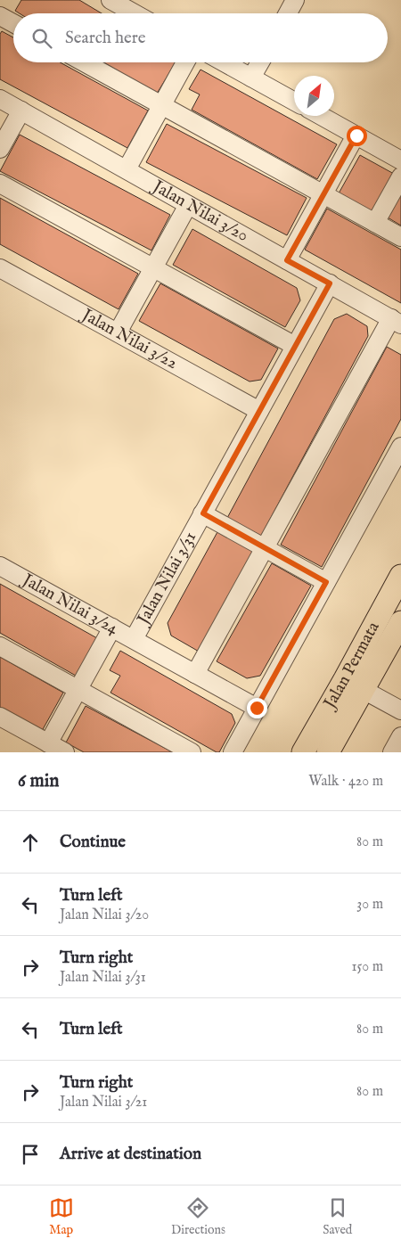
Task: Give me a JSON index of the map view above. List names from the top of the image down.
{
  "streets": {
    "main road": ["Jalan Permata"],
    "street": [
      "Jalan Nilai 3/20",
      "Jalan Nilai 3/22",
      "Jalan Nilai 3/31",
      "Jalan Nilai 3/24"
    ]
  },
  "crossings": [
    ["Jalan Nilai 3/20", "Jalan Nilai 3/31"],
    ["Jalan Nilai 3/22", "Jalan Nilai 3/31"],
    ["Jalan Nilai 3/31", "Jalan Nilai 3/24"]
  ],
  "north": "top right",
  "page": {
    "search": "Search here",
    "heading": ["6 min", "Walk · 420 m"],
    "list": [
      ["Continue", "80 m"],
      ["Turn left", "Jalan Nilai 3/20", "30 m"],
      ["Turn right", "Jalan Nilai 3/31", "150 m"],
      ["Turn left", "80 m"],
      ["Turn right", "Jalan Nilai 3/21", "80 m"],
      "Arrive at destination"
    ],
    "nav": ["Map", "Directions", "Saved"]
  }
}
